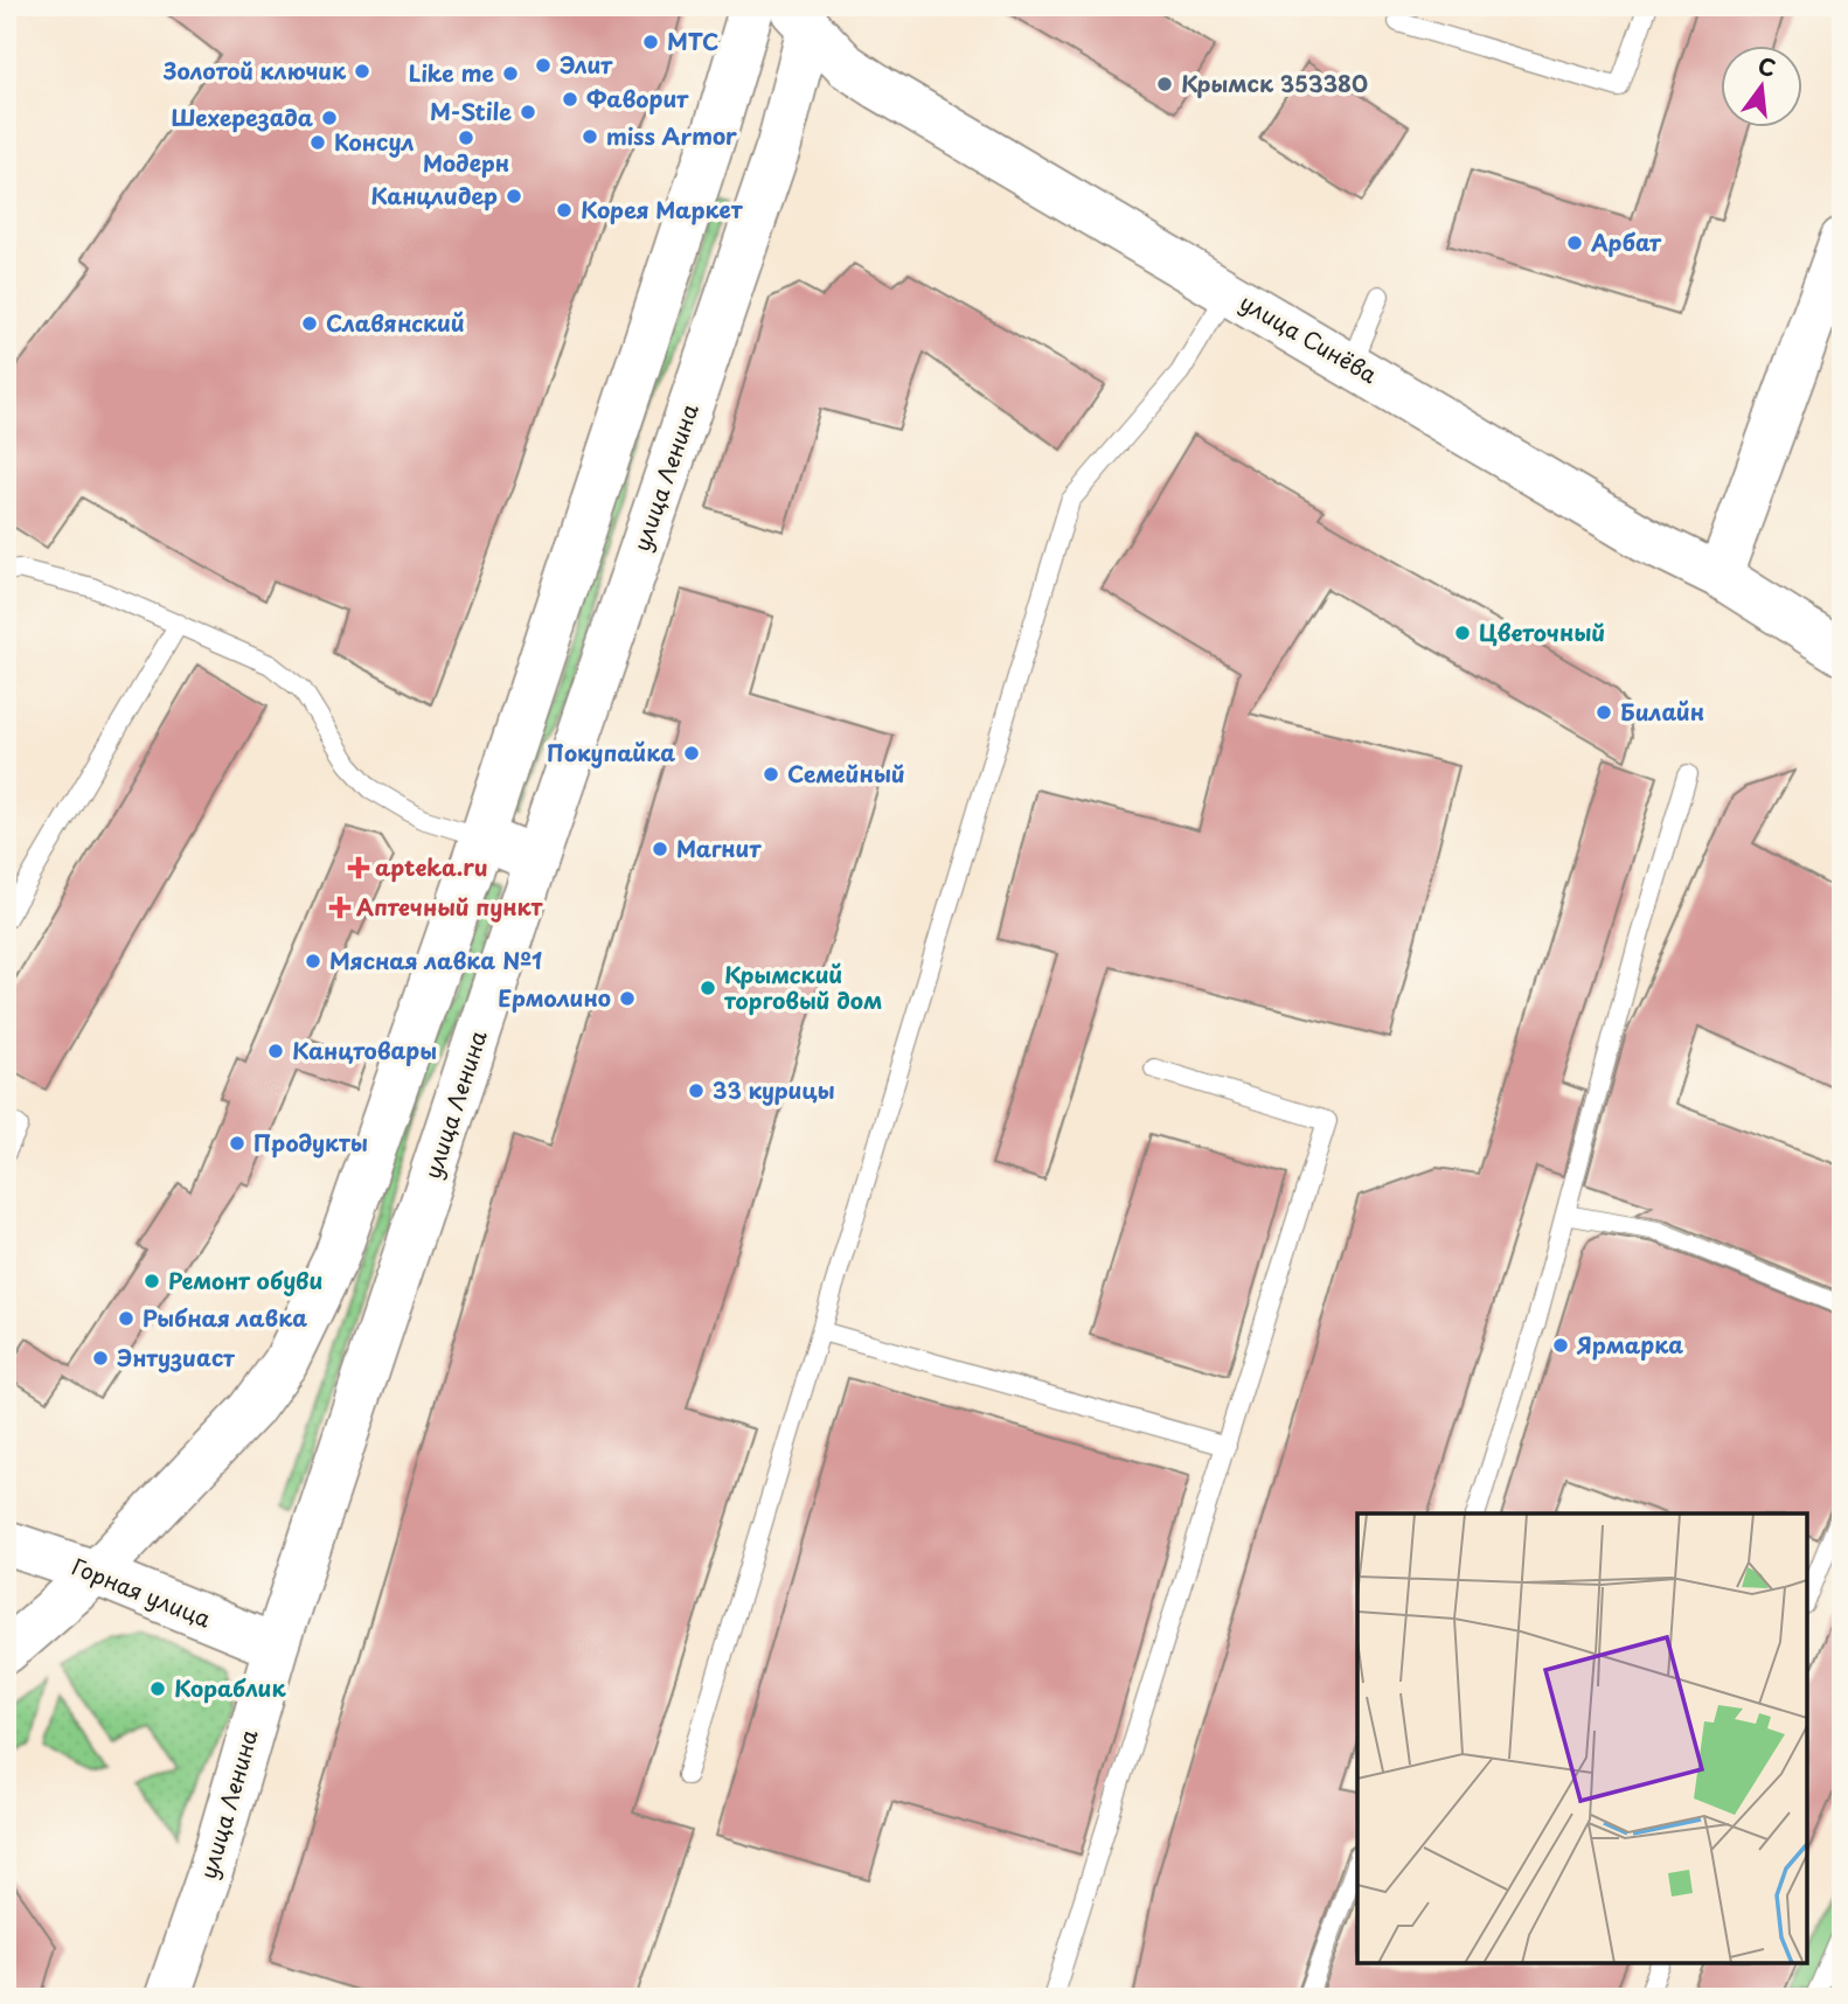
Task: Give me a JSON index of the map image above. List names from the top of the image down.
{
  "streets": {
    "main road": ["улица Синёва", "улица Ленина", "Горная улица"]
  },
  "crossings": [
    ["улица Синёва", "улица Ленина"],
    ["улица Ленина", "Горная улица"]
  ],
  "places": {
    "other": [
      "МТС",
      "Элит",
      "Золотой ключик",
      "Like me",
      "Крымск 353380",
      "Фаворит",
      "M-Stile",
      "Шехерезада",
      "miss Armor",
      "Модерн",
      "Консул",
      "Канцлидер",
      "Корея Маркет",
      "Арбат",
      "Славянский",
      "Цветочный",
      "Билайн",
      "Покупайка",
      "Семейный",
      "Магнит",
      "Мясная лавка №1",
      "Крымский торговый дом",
      "Ермолино",
      "Канцтовары",
      "33 курицы",
      "Продукты",
      "Ремонт обуви",
      "Рыбная лавка",
      "Ярмарка",
      "Энтузиаст",
      "Кораблик"
    ],
    "health": ["apteka.ru", "Аптечный пункт"]
  },
  "north": "top"
}
